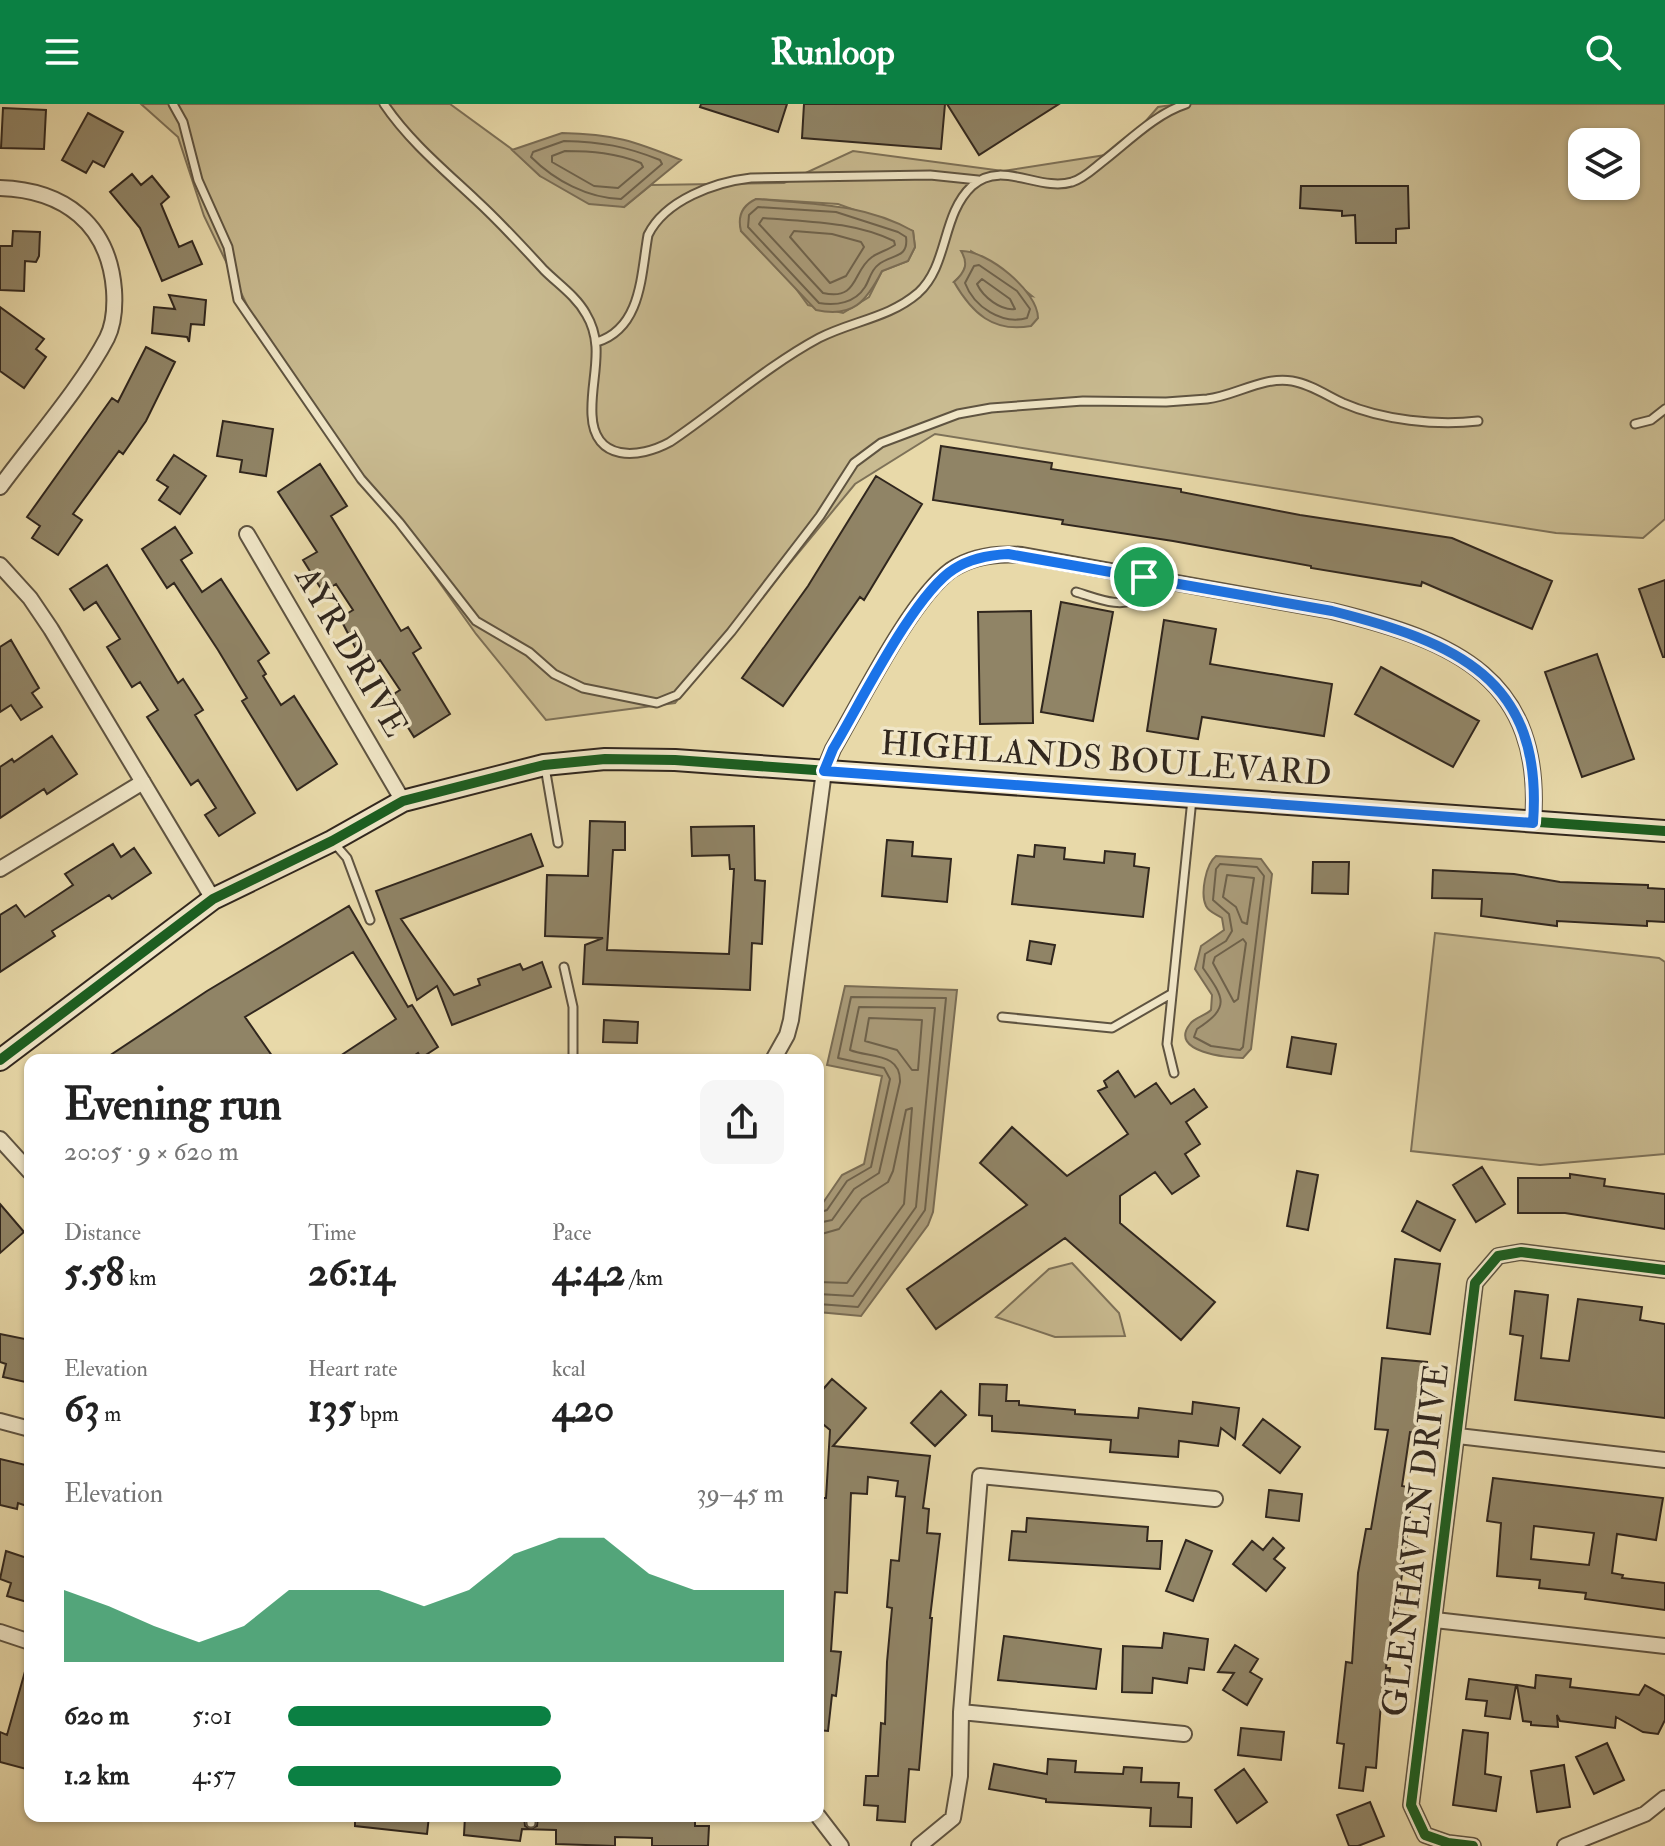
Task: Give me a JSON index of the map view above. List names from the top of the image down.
{
  "streets": {
    "street": ["AYR DRIVE", "HIGHLANDS BOULEVARD", "GLENHAVEN DRIVE"]
  },
  "crossings": [
    ["AYR DRIVE", "HIGHLANDS BOULEVARD"]
  ],
  "page": {
    "header": "Runloop",
    "heading": ["Evening run", "20:05 · 9 × 620 m"],
    "stats": [
      ["Distance", "5.58 km"],
      ["Time", "26:14"],
      ["Pace", "4:42 /km"],
      ["Elevation", "63 m"],
      ["Heart rate", "135 bpm"],
      ["kcal", "420"]
    ],
    "chart": ["Elevation", "39–45 m"],
    "list": [
      {
        "name": "620 m",
        "note": "5:01"
      },
      {
        "name": "1.2 km",
        "note": "4:57"
      }
    ]
  }
}
